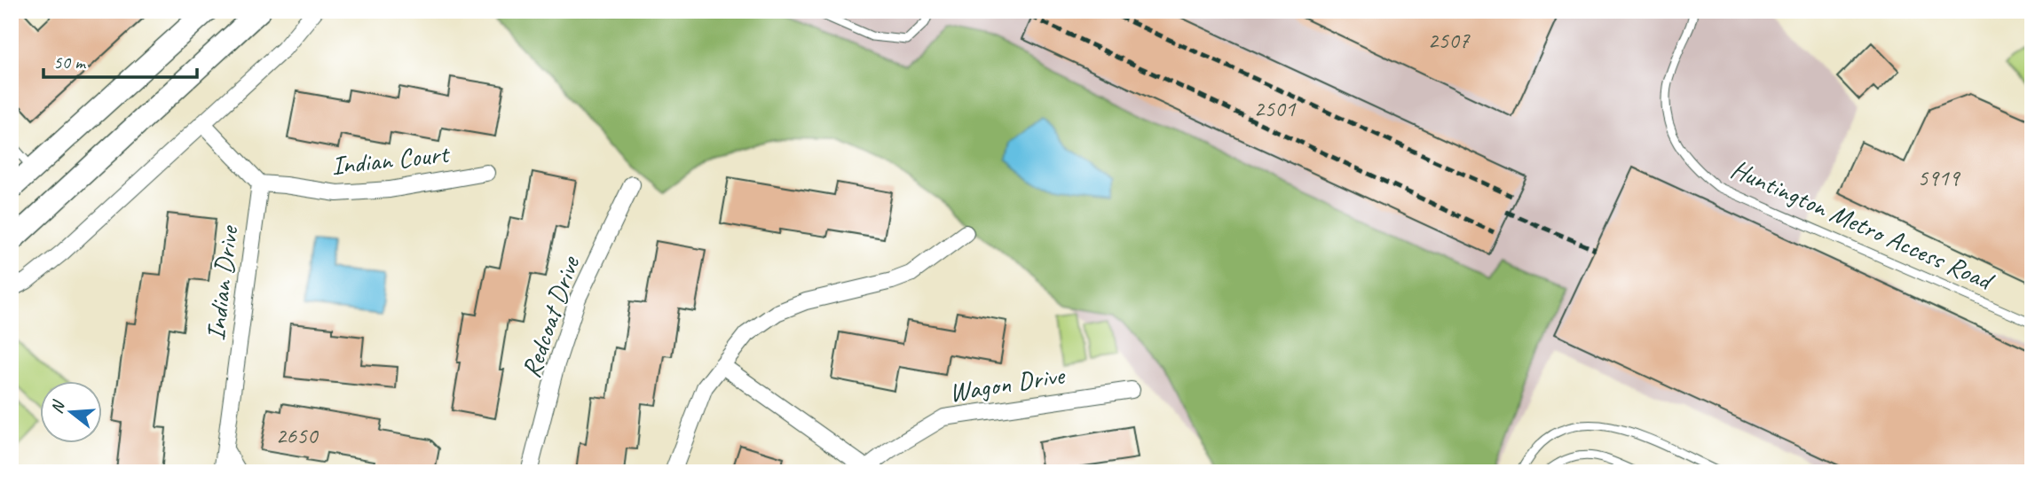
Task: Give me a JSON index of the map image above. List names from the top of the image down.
{
  "streets": {
    "street": [
      "Indian Court",
      "Indian Drive",
      "Redcoat Drive",
      "Wagon Drive"
    ],
    "lane": ["Huntington Metro Access Road"]
  },
  "crossings": [
    ["Indian Court", "Indian Drive"]
  ],
  "house_numbers": [
    "2507",
    "2501",
    "5919",
    "2650"
  ],
  "scale_bar": "50 m",
  "north": "left"
}
